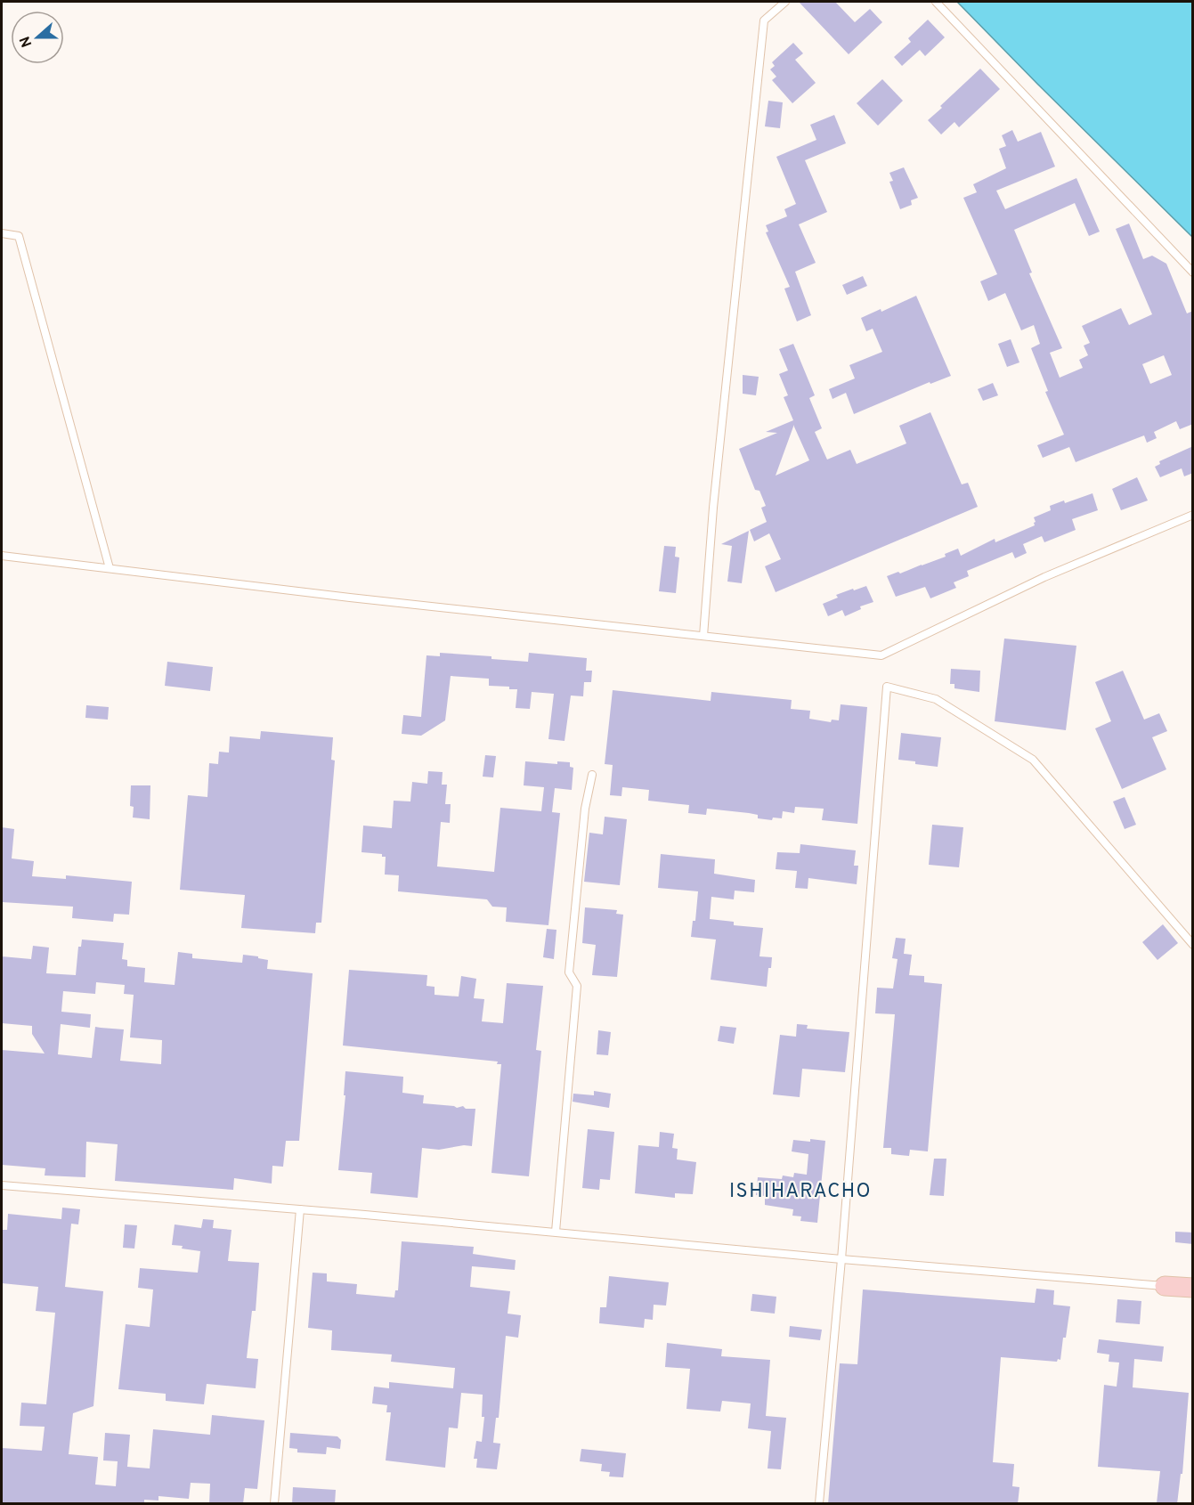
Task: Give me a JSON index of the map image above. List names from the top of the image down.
{
  "districts": ["ISHIHARACHO"],
  "north": "left"
}
